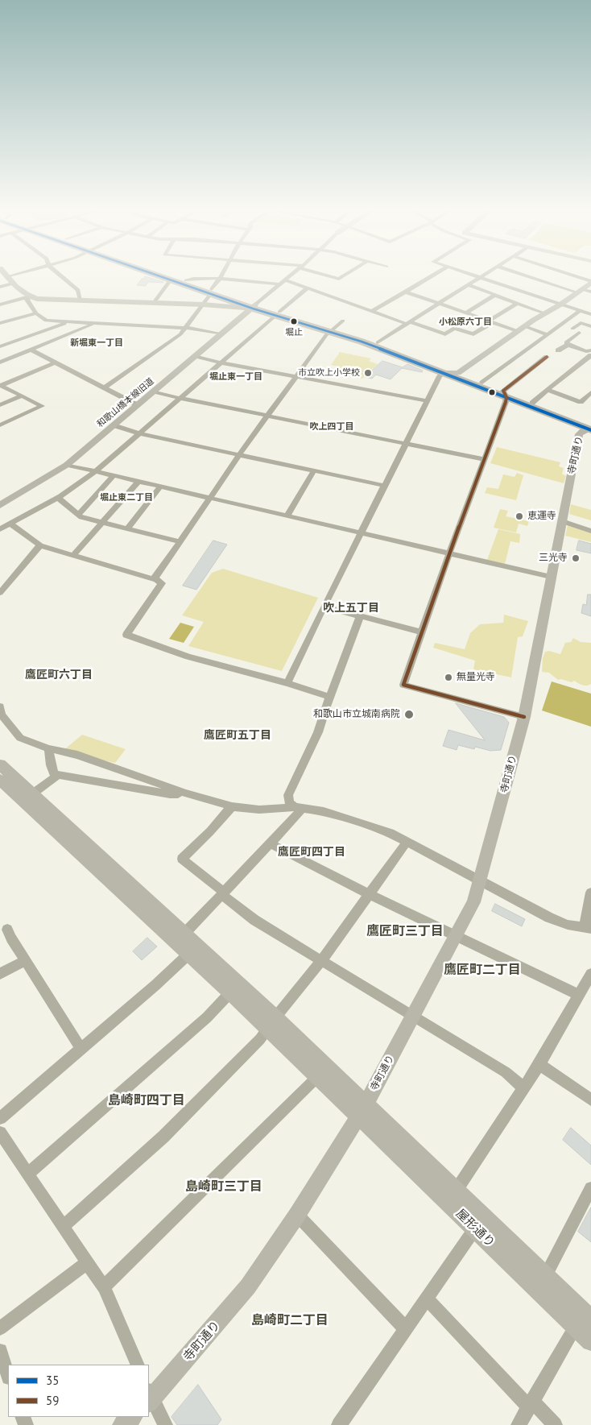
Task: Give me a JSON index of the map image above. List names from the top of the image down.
{
  "streets": {
    "street": ["和歌山橋本線旧道", "寺町通り", "屋形通り"]
  },
  "crossings": [
    ["寺町通り", "屋形通り"]
  ],
  "districts": [
    "小松原六丁目",
    "新堀東一丁目",
    "堀止東一丁目",
    "吹上四丁目",
    "堀止東二丁目",
    "吹上五丁目",
    "鷹匠町六丁目",
    "鷹匠町五丁目",
    "鷹匠町四丁目",
    "鷹匠町三丁目",
    "鷹匠町二丁目",
    "島崎町四丁目",
    "島崎町三丁目",
    "島崎町二丁目"
  ],
  "places": [
    "堀止",
    "市立吹上小学校",
    "恵運寺",
    "三光寺",
    "無量光寺",
    "和歌山市立城南病院"
  ],
  "lines": ["transit line 35", "transit line 59"],
  "legend": ["35", "59"]
}
